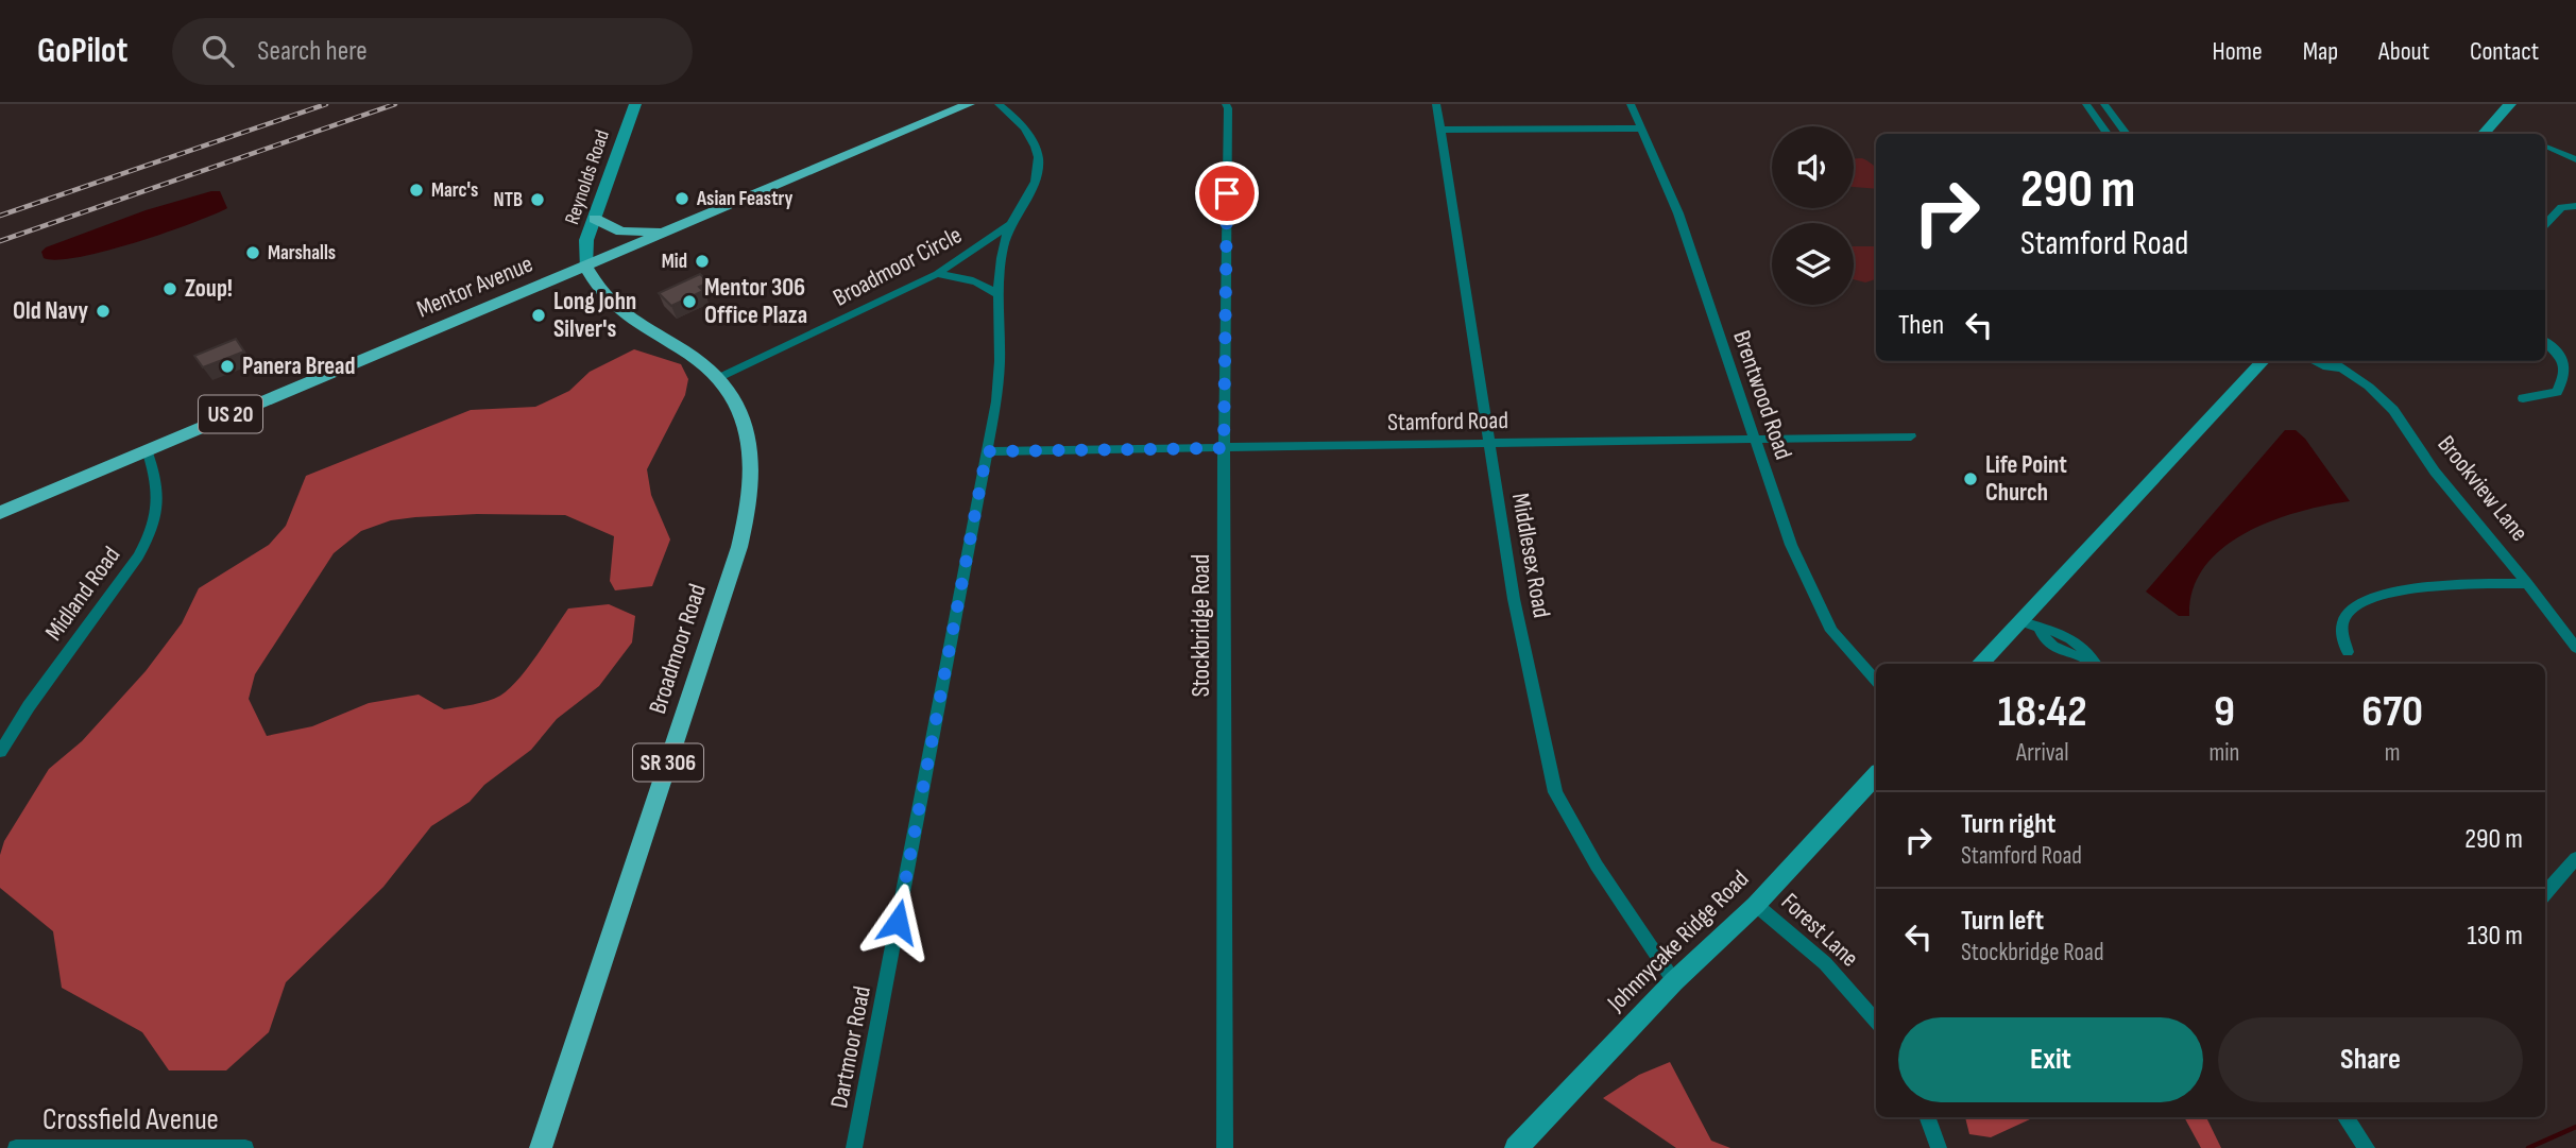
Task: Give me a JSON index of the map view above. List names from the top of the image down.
{
  "streets": {
    "main road": [
      "Reynolds Road",
      "Mentor Avenue",
      "US 20",
      "Broadmoor Road",
      "SR 306",
      "Johnnycake Ridge Road"
    ],
    "street": [
      "Broadmoor Circle",
      "Brentwood Road",
      "Stamford Road",
      "Brookview Lane",
      "Middlesex Road",
      "Midland Road",
      "Stockbridge Road",
      "Forest Lane",
      "Dartmoor Road",
      "Crossfield Avenue"
    ]
  },
  "crossings": [
    ["Reynolds Road", "Mentor Avenue"],
    ["Reynolds Road", "Broadmoor Road"],
    ["Broadmoor Circle", "Broadmoor Road"],
    ["Broadmoor Circle", "Dartmoor Road"],
    ["Mentor Avenue", "Midland Road"],
    ["Mentor Avenue", "Broadmoor Road"],
    ["Brentwood Road", "Stamford Road"],
    ["Stamford Road", "Middlesex Road"],
    ["Stamford Road", "Stockbridge Road"],
    ["Stamford Road", "Dartmoor Road"],
    ["Middlesex Road", "Johnnycake Ridge Road"],
    ["Forest Lane", "Johnnycake Ridge Road"]
  ],
  "places": [
    "Marc's",
    "Asian Feastry",
    "NTB",
    "Marshalls",
    "Mid",
    "Zoup!",
    "Mentor 306 Office Plaza",
    "Old Navy",
    "Long John Silver's",
    "Panera Bread",
    "Life Point Church"
  ],
  "page": {
    "header": "GoPilot",
    "search": "Search here",
    "nav": [
      "Home",
      "Map",
      "About",
      "Contact"
    ],
    "turn": ["290 m", "Stamford Road"],
    "then": "Then",
    "eta": [
      "18:42",
      "Arrival",
      "9",
      "min",
      "670",
      "m"
    ],
    "list": [
      {
        "name": "Turn right",
        "note": "Stamford Road",
        "value": "290 m"
      },
      {
        "name": "Turn left",
        "note": "Stockbridge Road",
        "value": "130 m"
      }
    ],
    "buttons": ["Exit", "Share"]
  }
}
